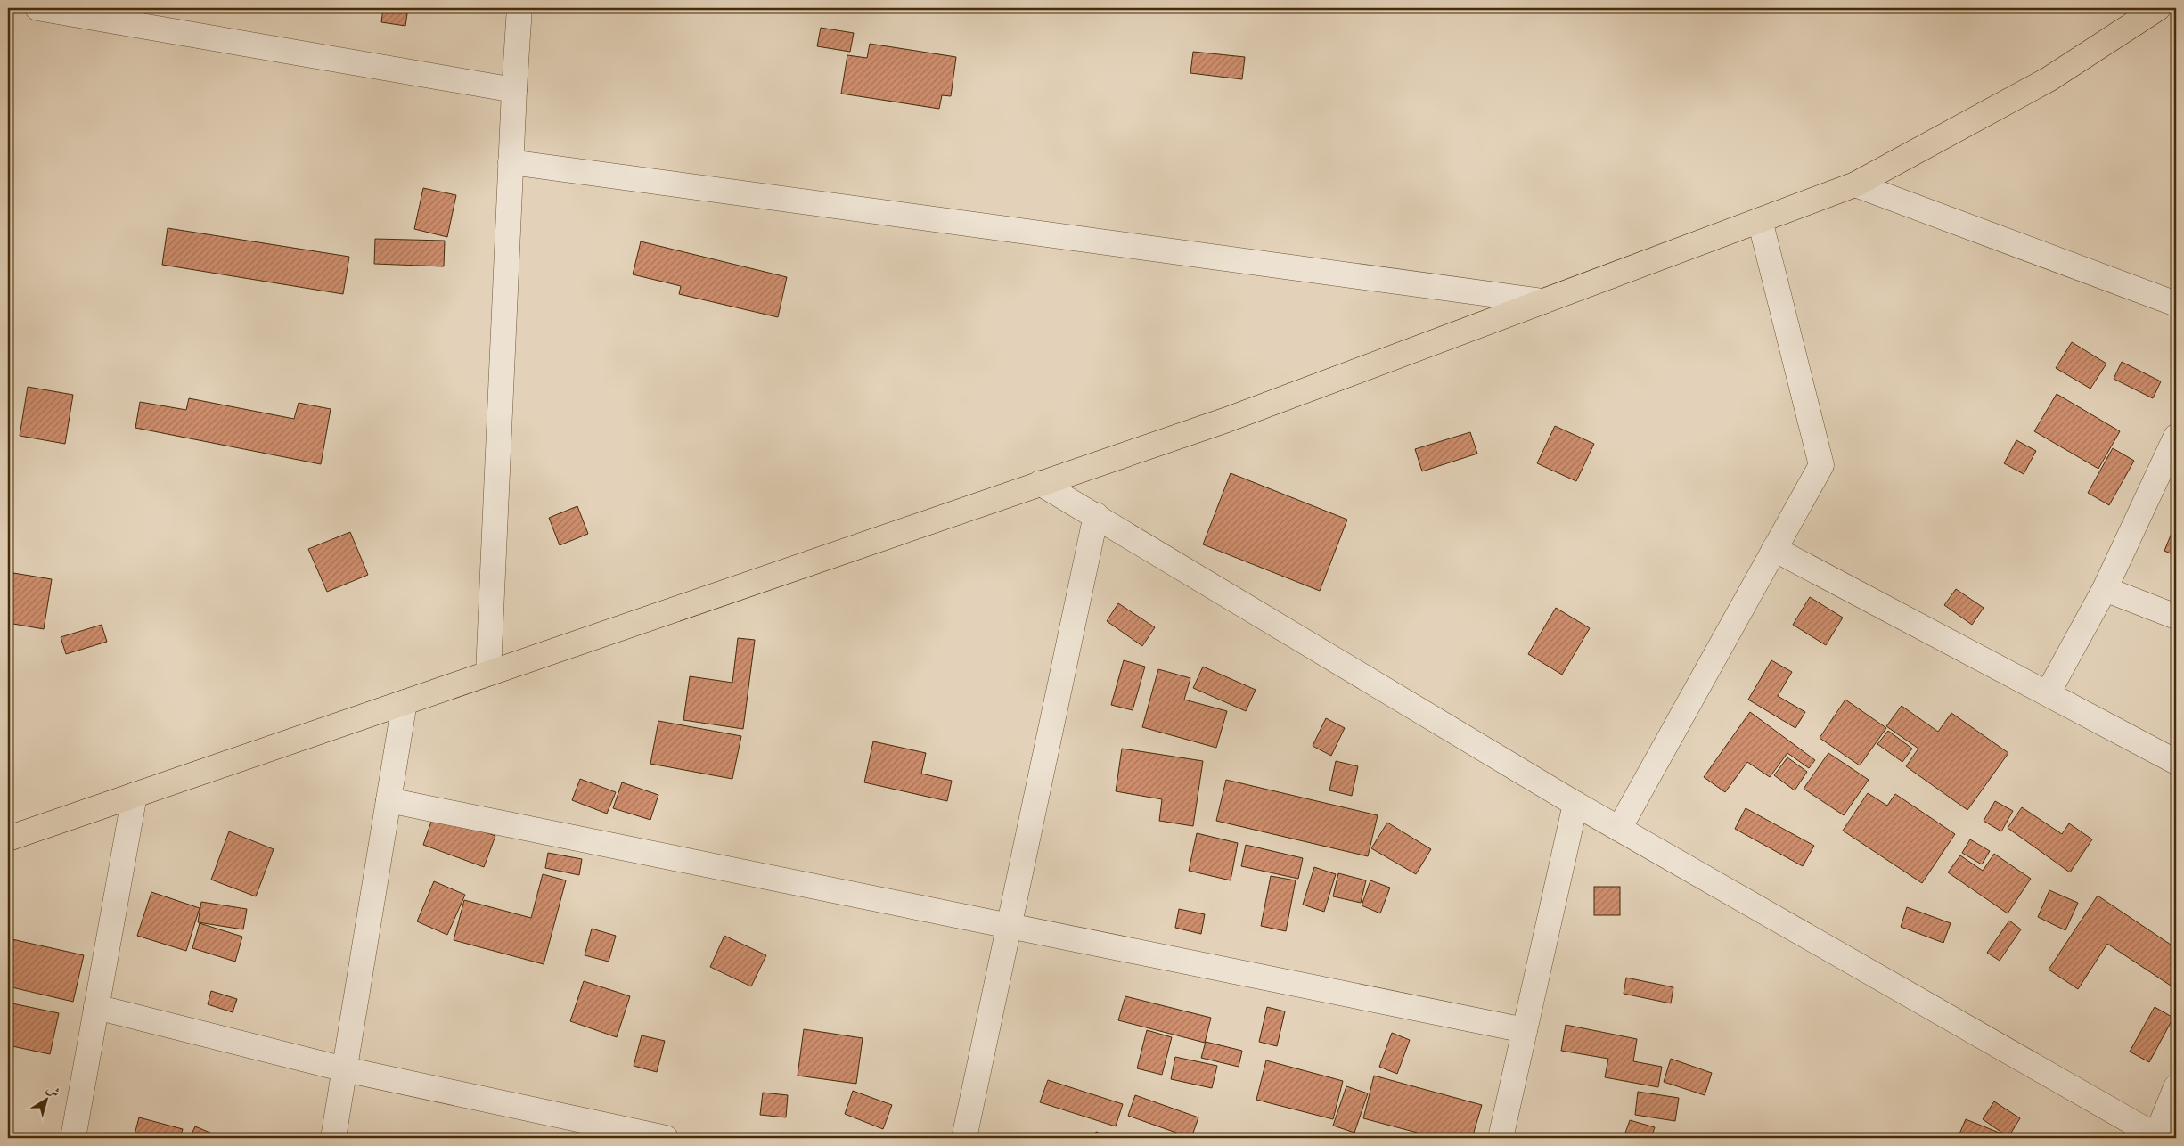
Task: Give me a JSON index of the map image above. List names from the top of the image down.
{
  "north": "top right"
}
